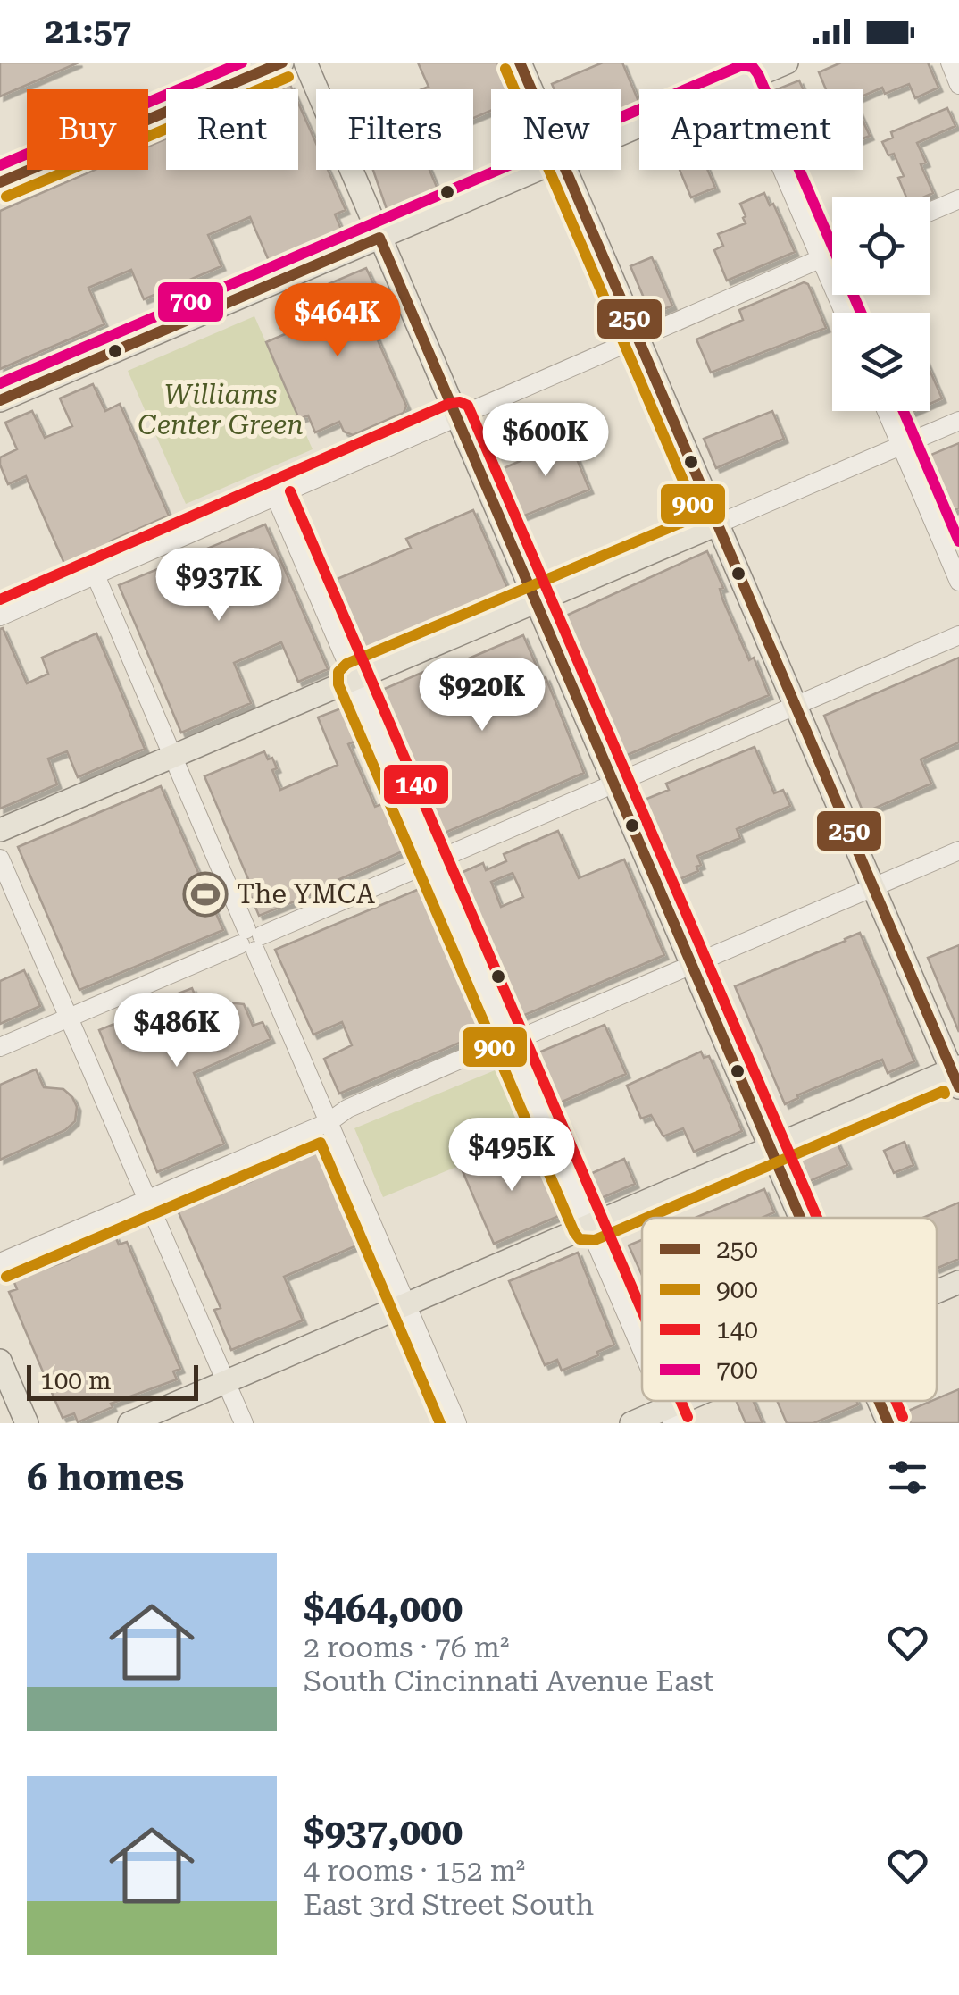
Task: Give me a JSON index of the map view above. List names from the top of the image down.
{
  "parks": ["Williams Center Green"],
  "places": {
    "sports": ["The YMCA"]
  },
  "lines": [
    "transit line 250",
    "transit line 700",
    "transit line 900",
    "transit line 140"
  ],
  "legend": [
    "250",
    "900",
    "140",
    "700"
  ],
  "scale_bar": "100 m",
  "page": {
    "status": "21:57",
    "chip": [
      "Buy",
      "Rent",
      "Filters",
      "New",
      "Apartment"
    ],
    "price": [
      "$464K",
      "$600K",
      "$937K",
      "$920K",
      "$486K",
      "$495K"
    ],
    "scale": "100 m",
    "heading": "6 homes",
    "list": [
      {
        "name": "$464,000",
        "note": "2 rooms · 76 m² · South Cincinnati Avenue East"
      },
      {
        "name": "$937,000",
        "note": "4 rooms · 152 m² · East 3rd Street South"
      }
    ]
  }
}
